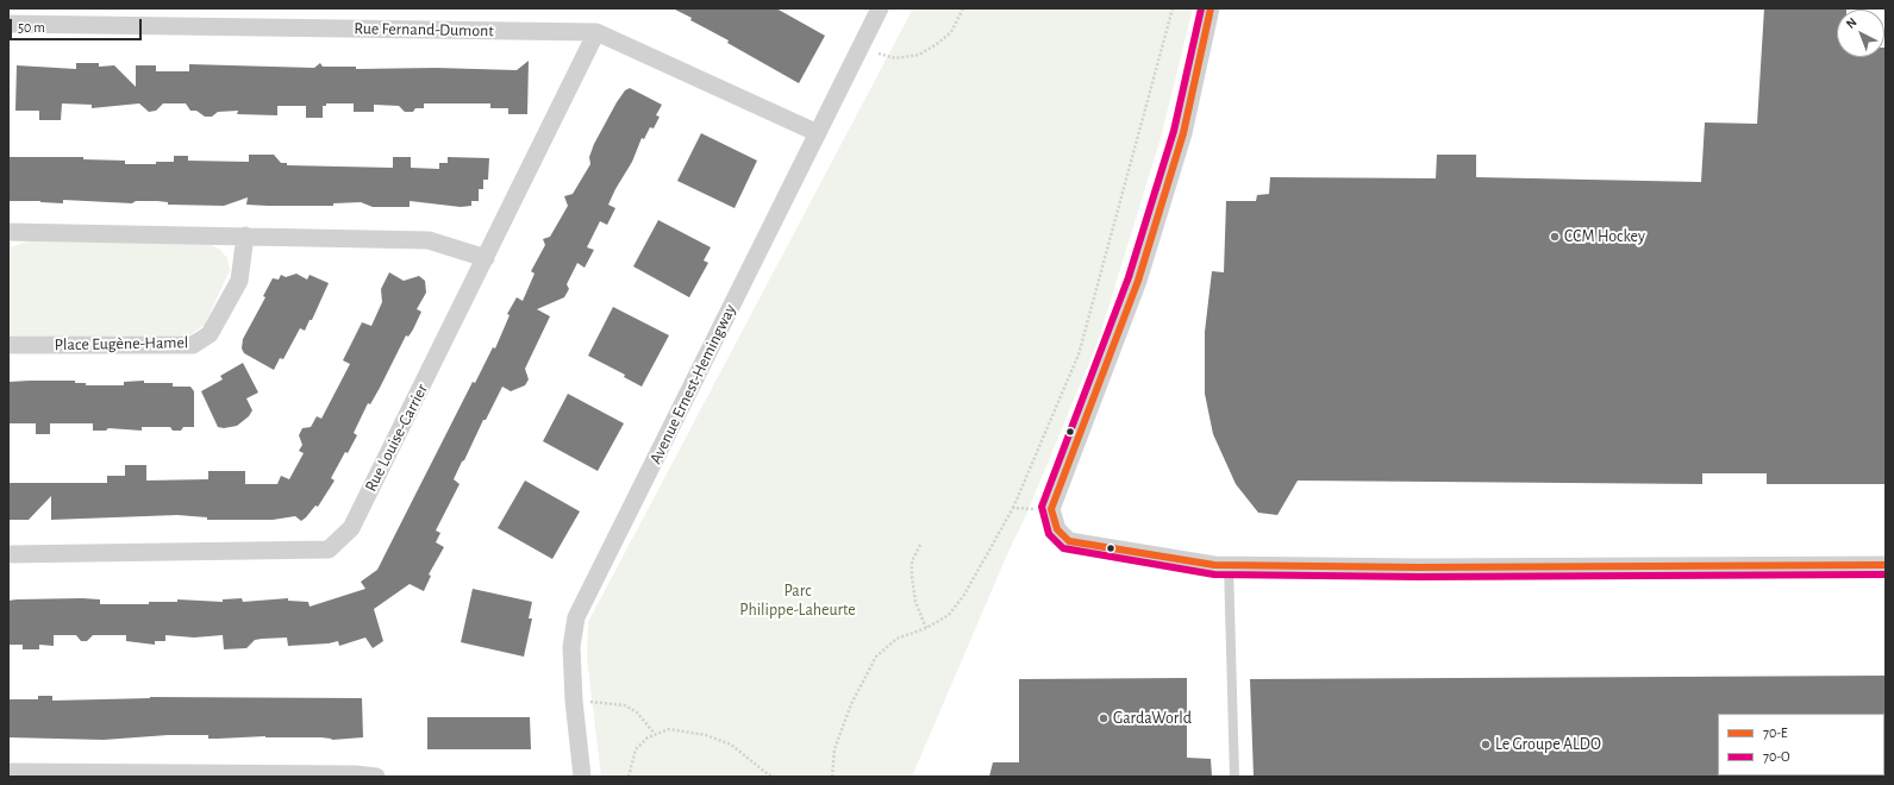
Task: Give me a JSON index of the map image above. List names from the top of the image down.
{
  "streets": {
    "street": [
      "Rue Fernand-Dumont",
      "Place Eugène-Hamel",
      "Avenue Ernest-Hemingway",
      "Rue Louise-Carrier"
    ]
  },
  "crossings": [
    ["Rue Fernand-Dumont", "Avenue Ernest-Hemingway"],
    ["Rue Fernand-Dumont", "Rue Louise-Carrier"]
  ],
  "parks": ["Parc Philippe-Laheurte"],
  "places": ["CCM Hockey", "GardaWorld", "Le Groupe ALDO"],
  "lines": ["transit line 70-E", "transit line 70-O"],
  "legend": ["70-E", "70-O"],
  "scale_bar": "50 m",
  "north": "top left"
}
